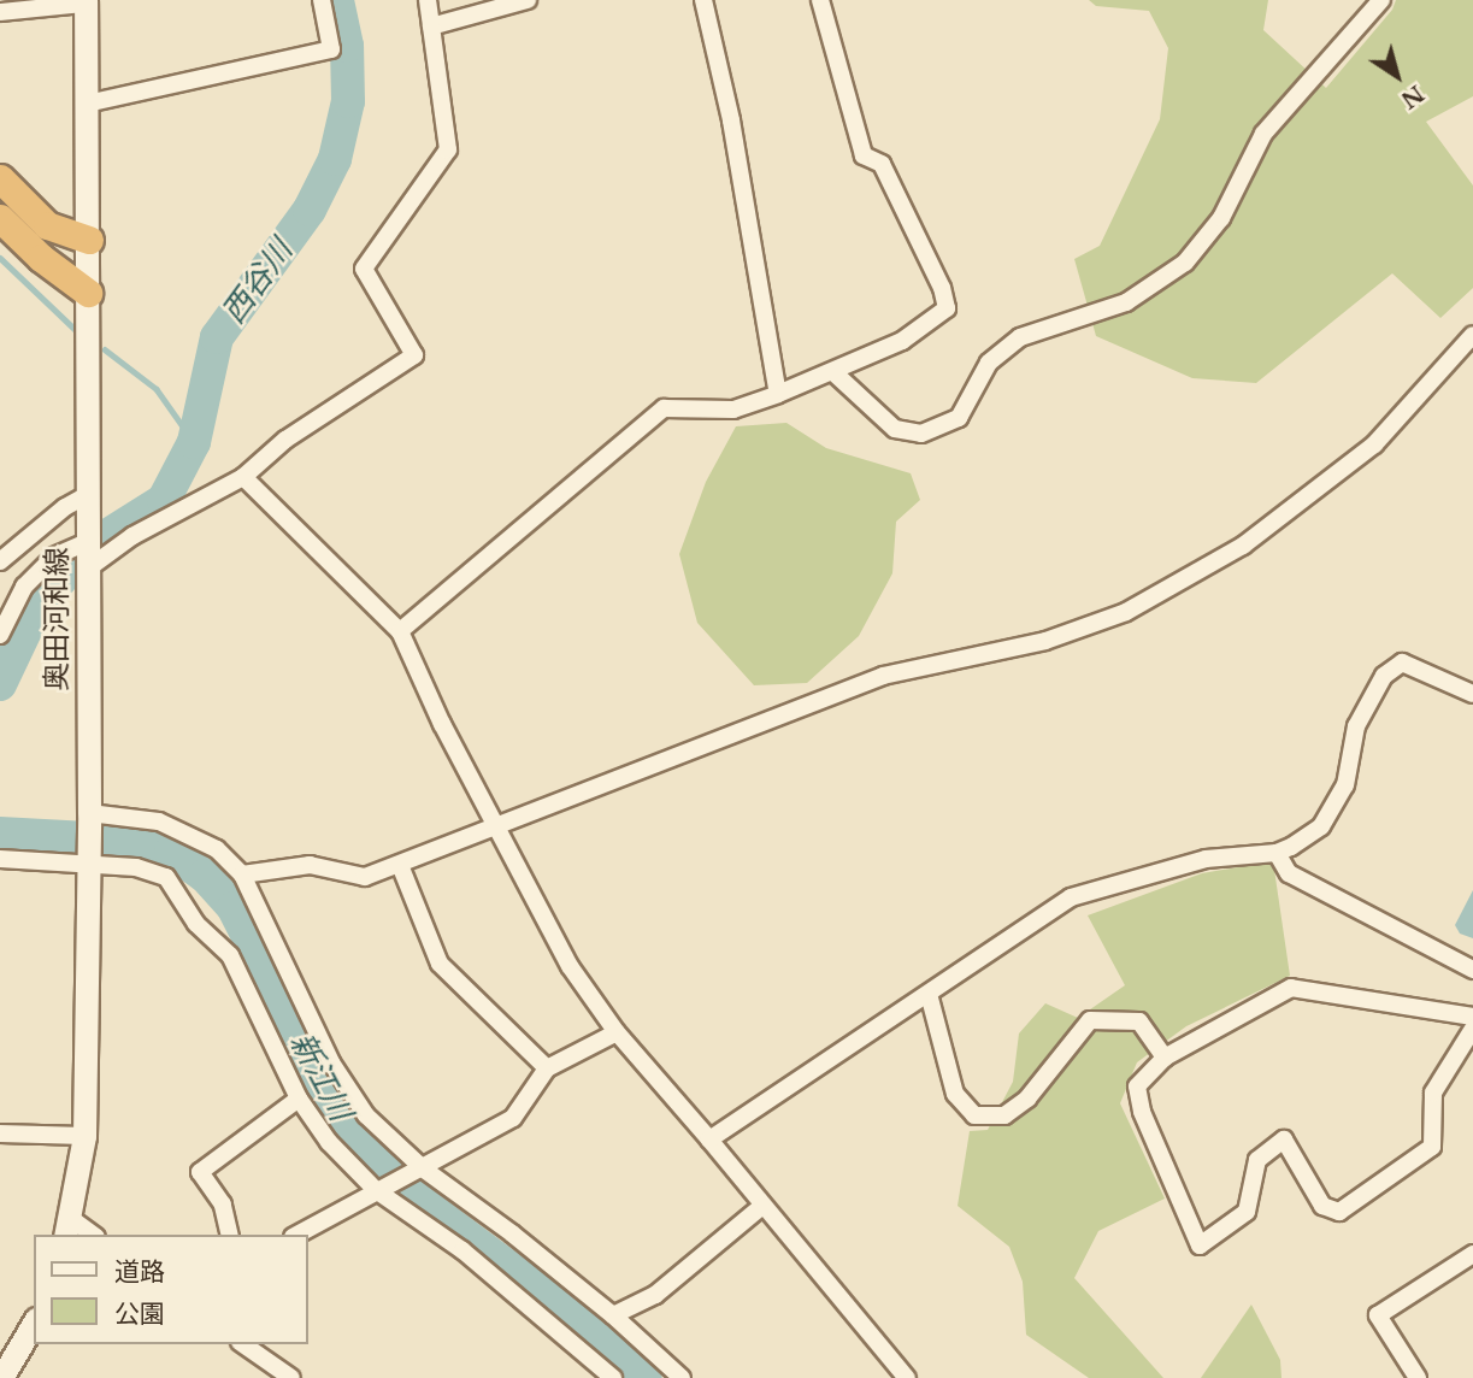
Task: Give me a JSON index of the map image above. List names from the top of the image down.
{
  "streets": {
    "main road": ["奥田河和線"]
  },
  "water": ["西谷川", "新江川"],
  "legend": ["道路", "公園"],
  "north": "bottom right"
}
